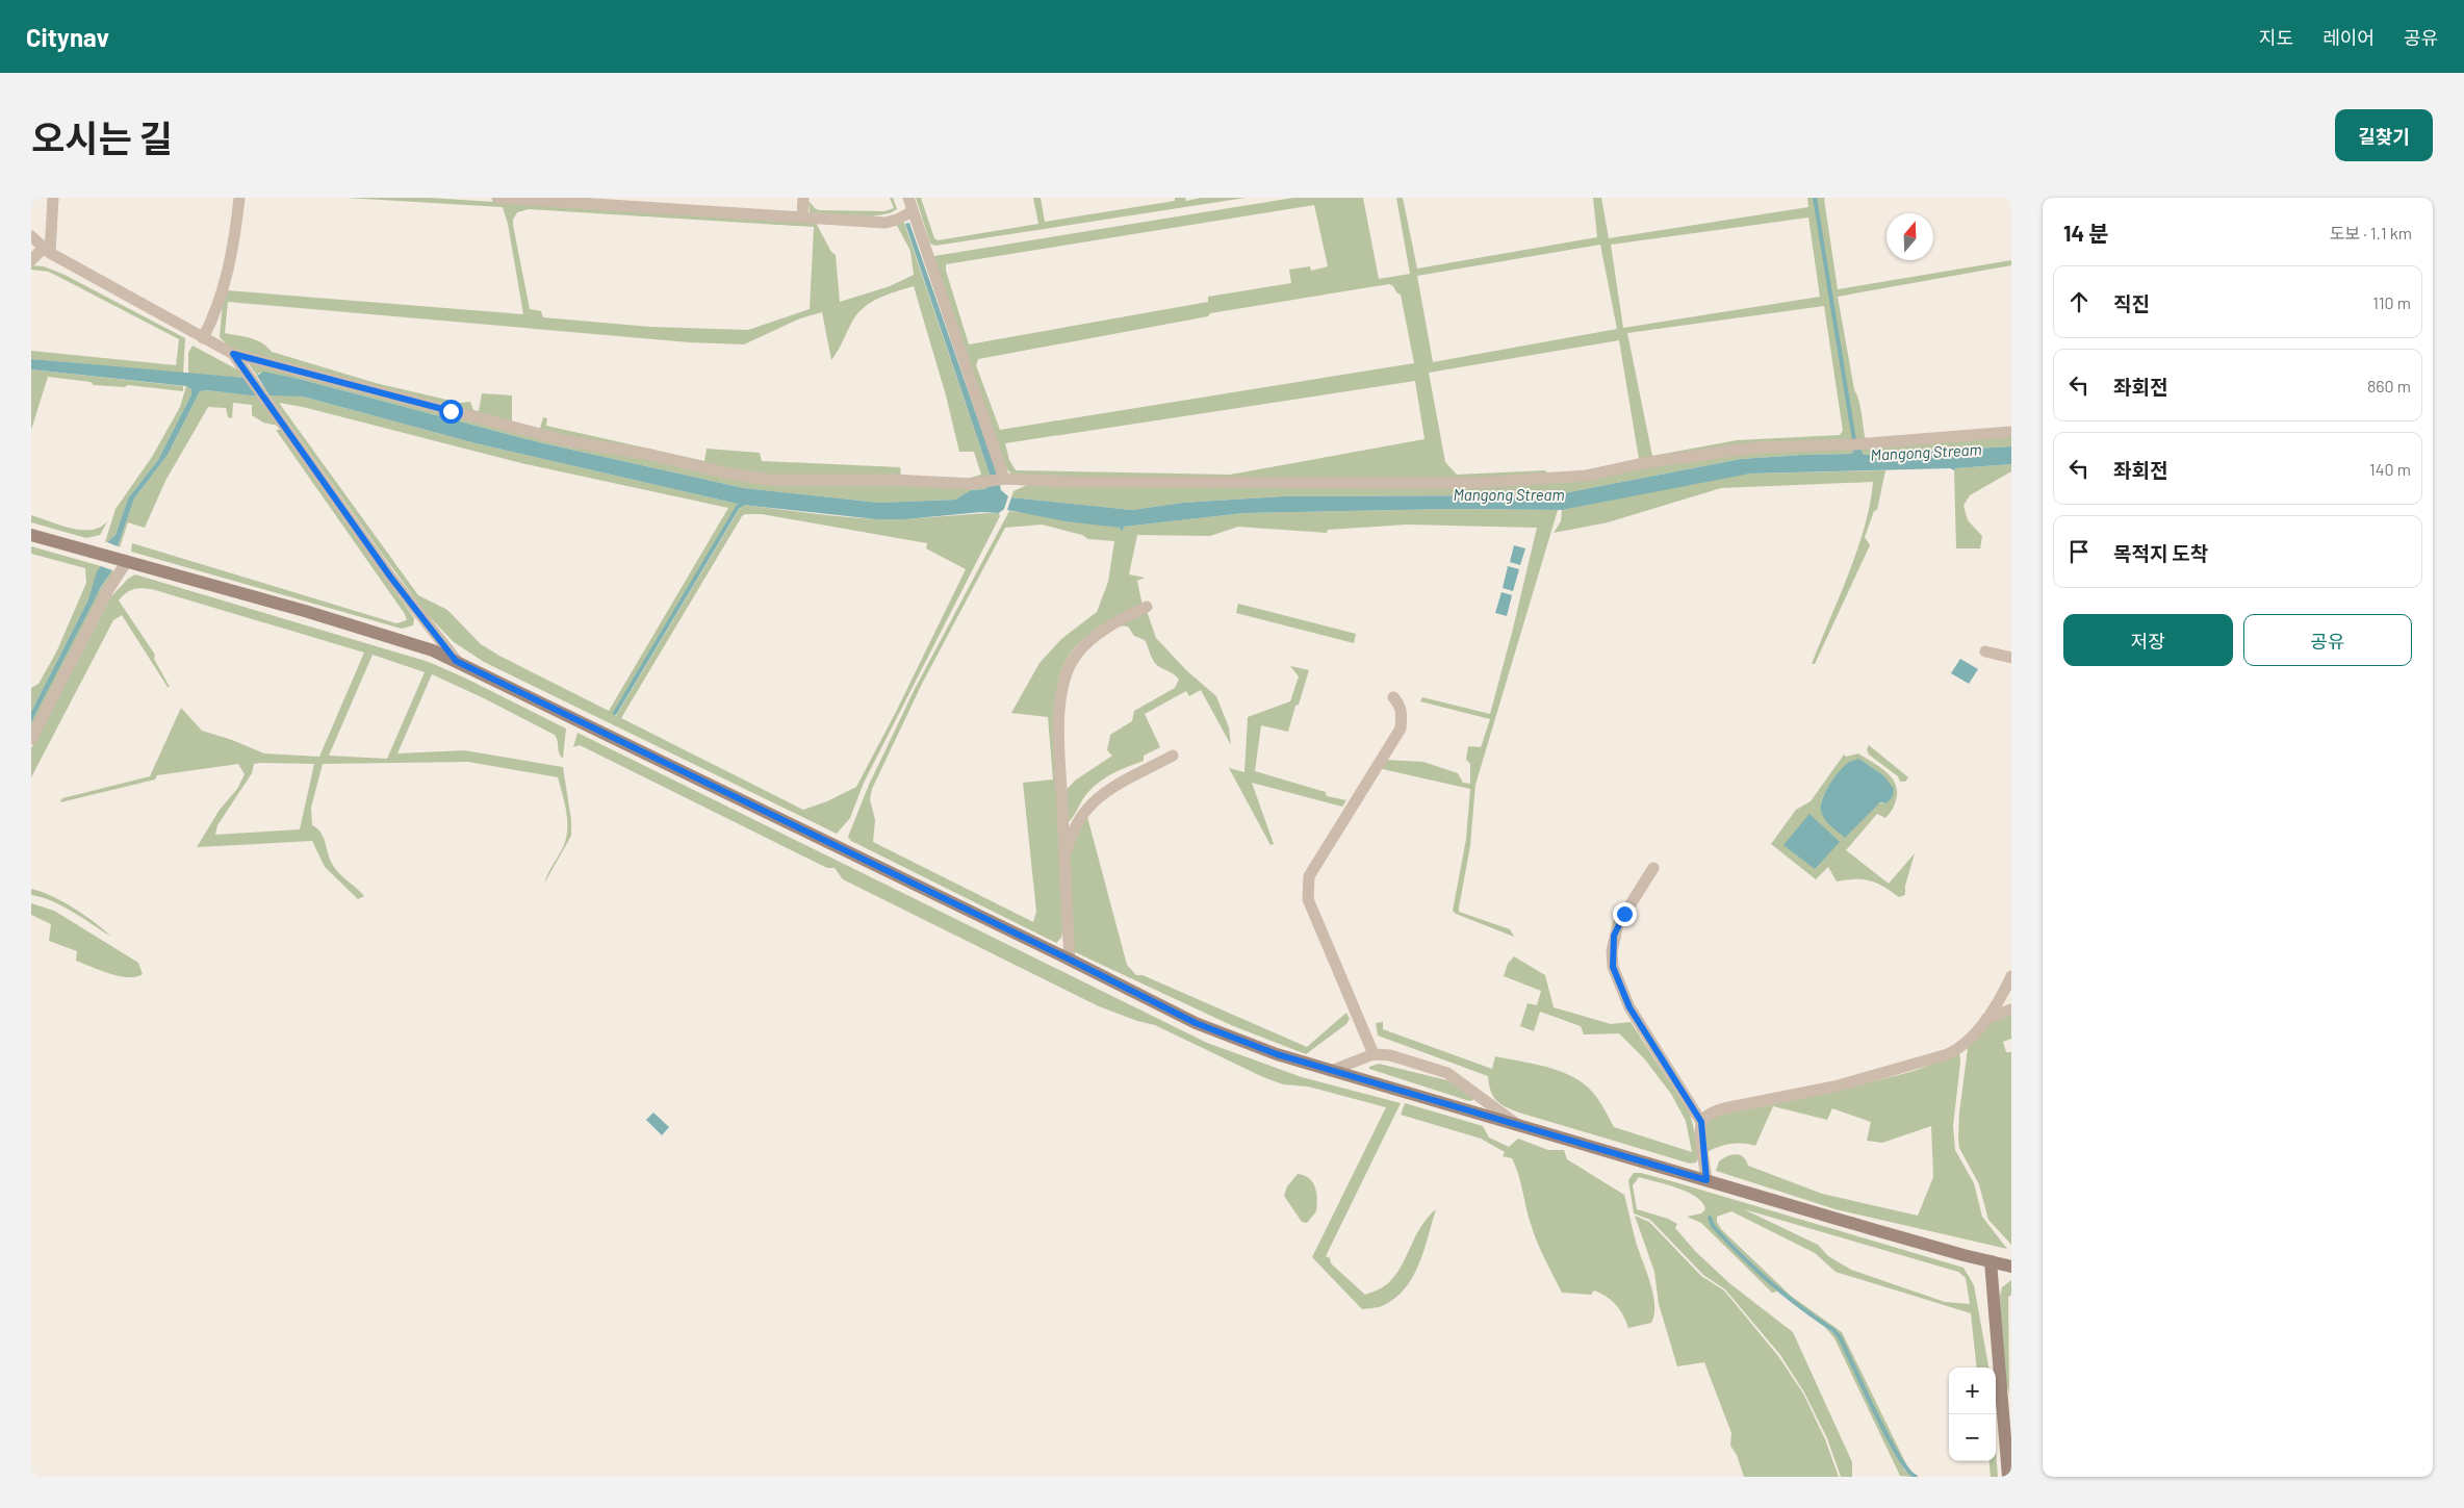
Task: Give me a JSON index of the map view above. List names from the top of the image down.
{
  "water": ["Mangong Stream"],
  "north": "top",
  "page": {
    "header": "Citynav",
    "nav": ["지도", "레이어", "공유"],
    "title": "오시는 길",
    "buttons": [
      "길찾기",
      ["저장", "공유"]
    ],
    "heading": ["14 분", "도보 · 1.1 km"],
    "list": [
      ["직진", "110 m"],
      ["좌회전", "860 m"],
      ["좌회전", "140 m"],
      "목적지 도착"
    ],
    "map_buttons": ["+", "−"]
  }
}
